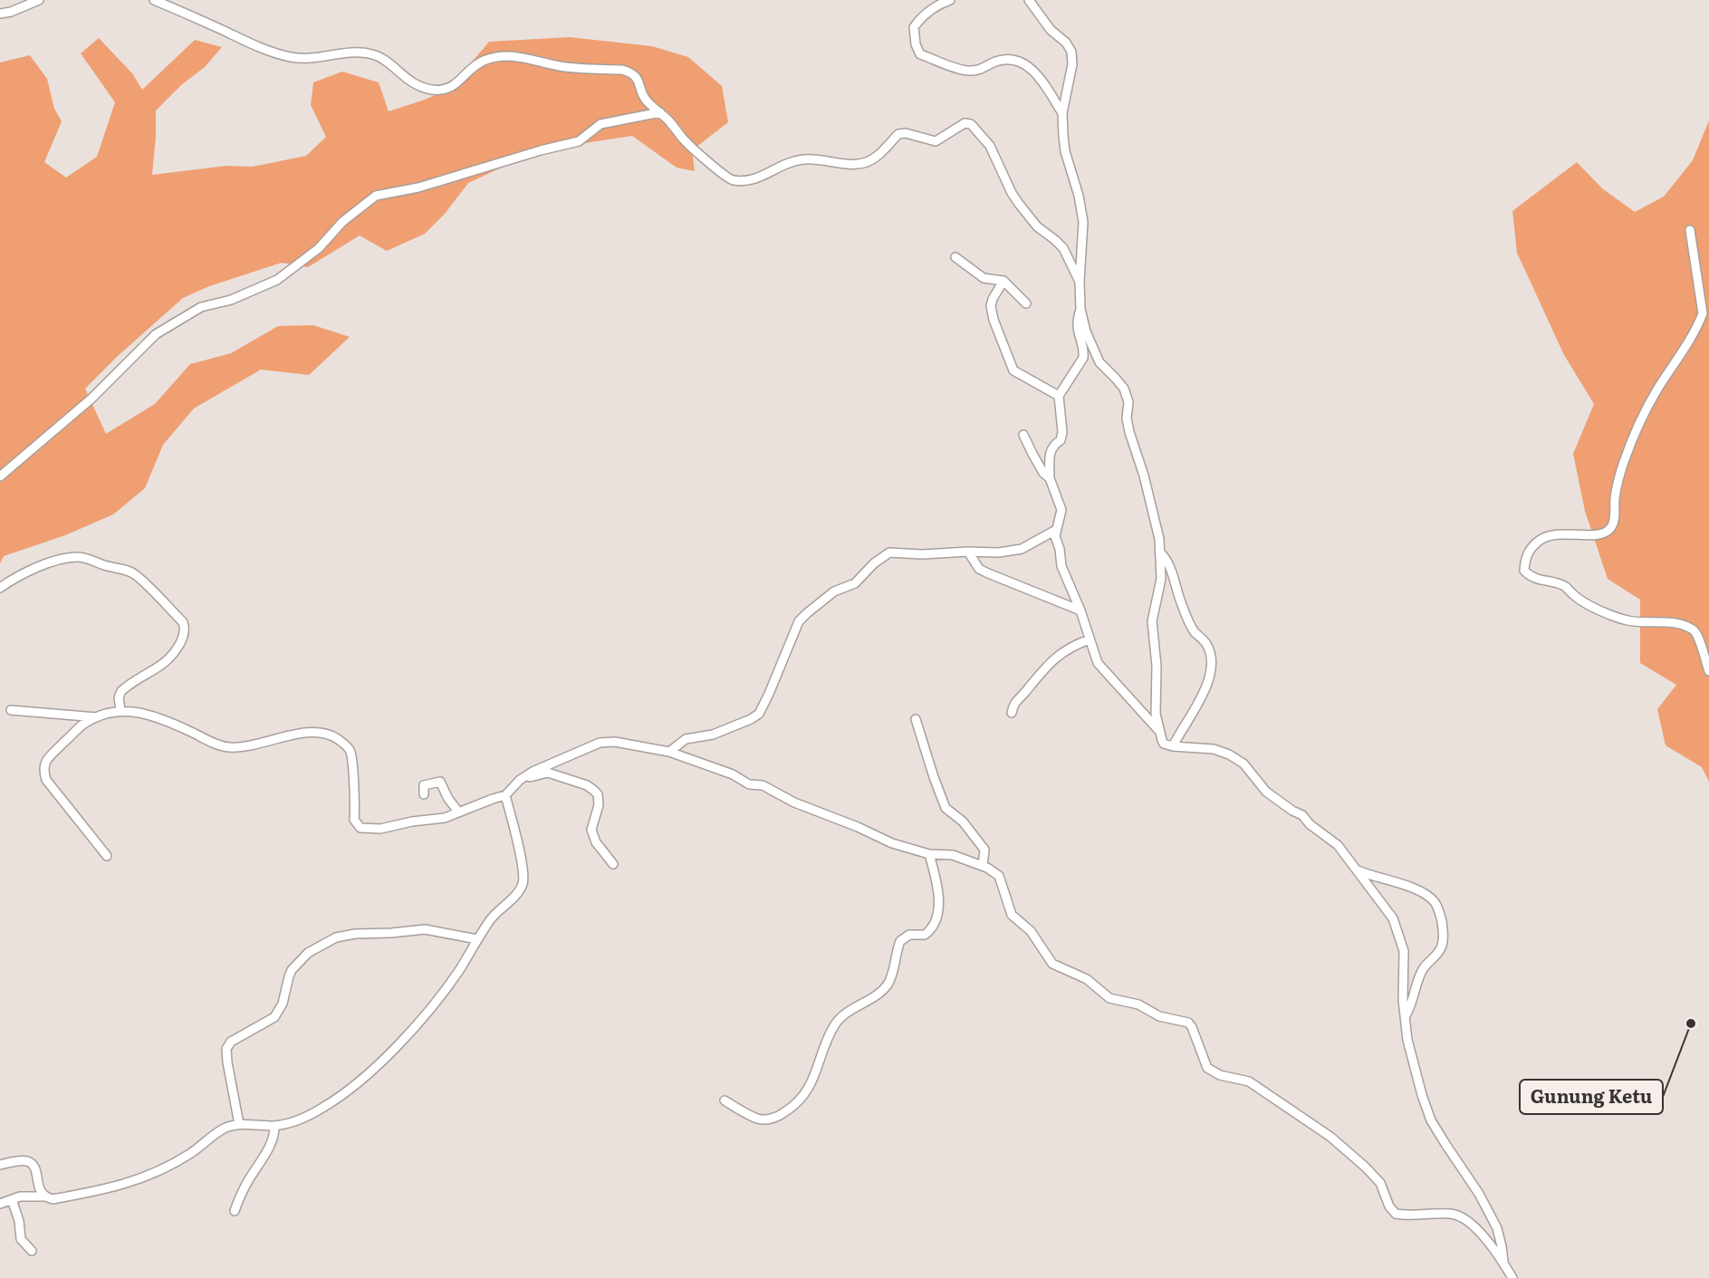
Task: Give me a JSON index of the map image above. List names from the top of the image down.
{
  "places": ["Gunung Ketu"]
}
